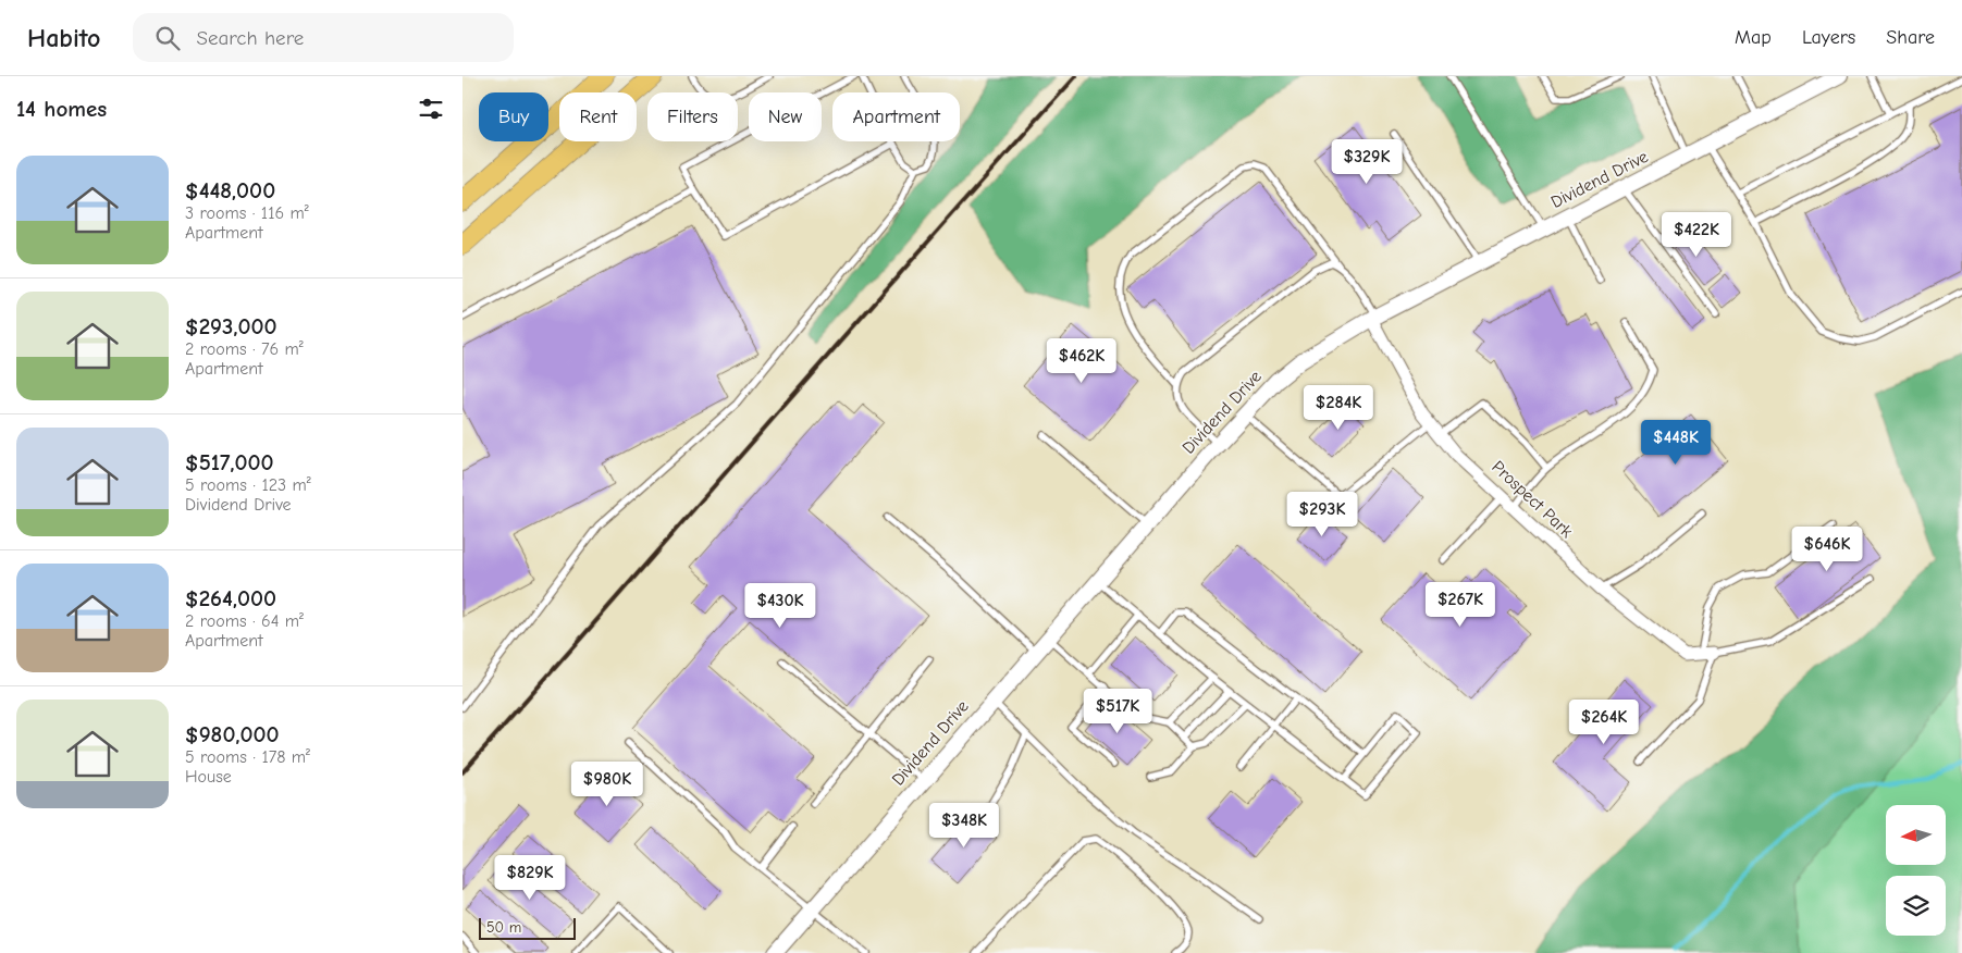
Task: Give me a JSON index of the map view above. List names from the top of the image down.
{
  "streets": {
    "street": ["Dividend Drive", "Prospect Park"]
  },
  "crossings": [
    ["Dividend Drive", "Prospect Park"]
  ],
  "scale_bar": "50 m",
  "north": "left",
  "page": {
    "header": "Habito",
    "search": "Search here",
    "nav": ["Map", "Layers", "Share"],
    "heading": "14 homes",
    "chip": [
      "Buy",
      "Rent",
      "Filters",
      "New",
      "Apartment"
    ],
    "price": [
      "$329K",
      "$422K",
      "$462K",
      "$284K",
      "$448K",
      "$293K",
      "$646K",
      "$267K",
      "$430K",
      "$517K",
      "$264K",
      "$980K",
      "$348K",
      "$829K"
    ],
    "list": [
      {
        "name": "$448,000",
        "note": "3 rooms · 116 m² · Apartment"
      },
      {
        "name": "$293,000",
        "note": "2 rooms · 76 m² · Apartment"
      },
      {
        "name": "$517,000",
        "note": "5 rooms · 123 m² · Dividend Drive"
      },
      {
        "name": "$264,000",
        "note": "2 rooms · 64 m² · Apartment"
      },
      {
        "name": "$980,000",
        "note": "5 rooms · 178 m² · House"
      }
    ],
    "scale": "50 m"
  }
}
